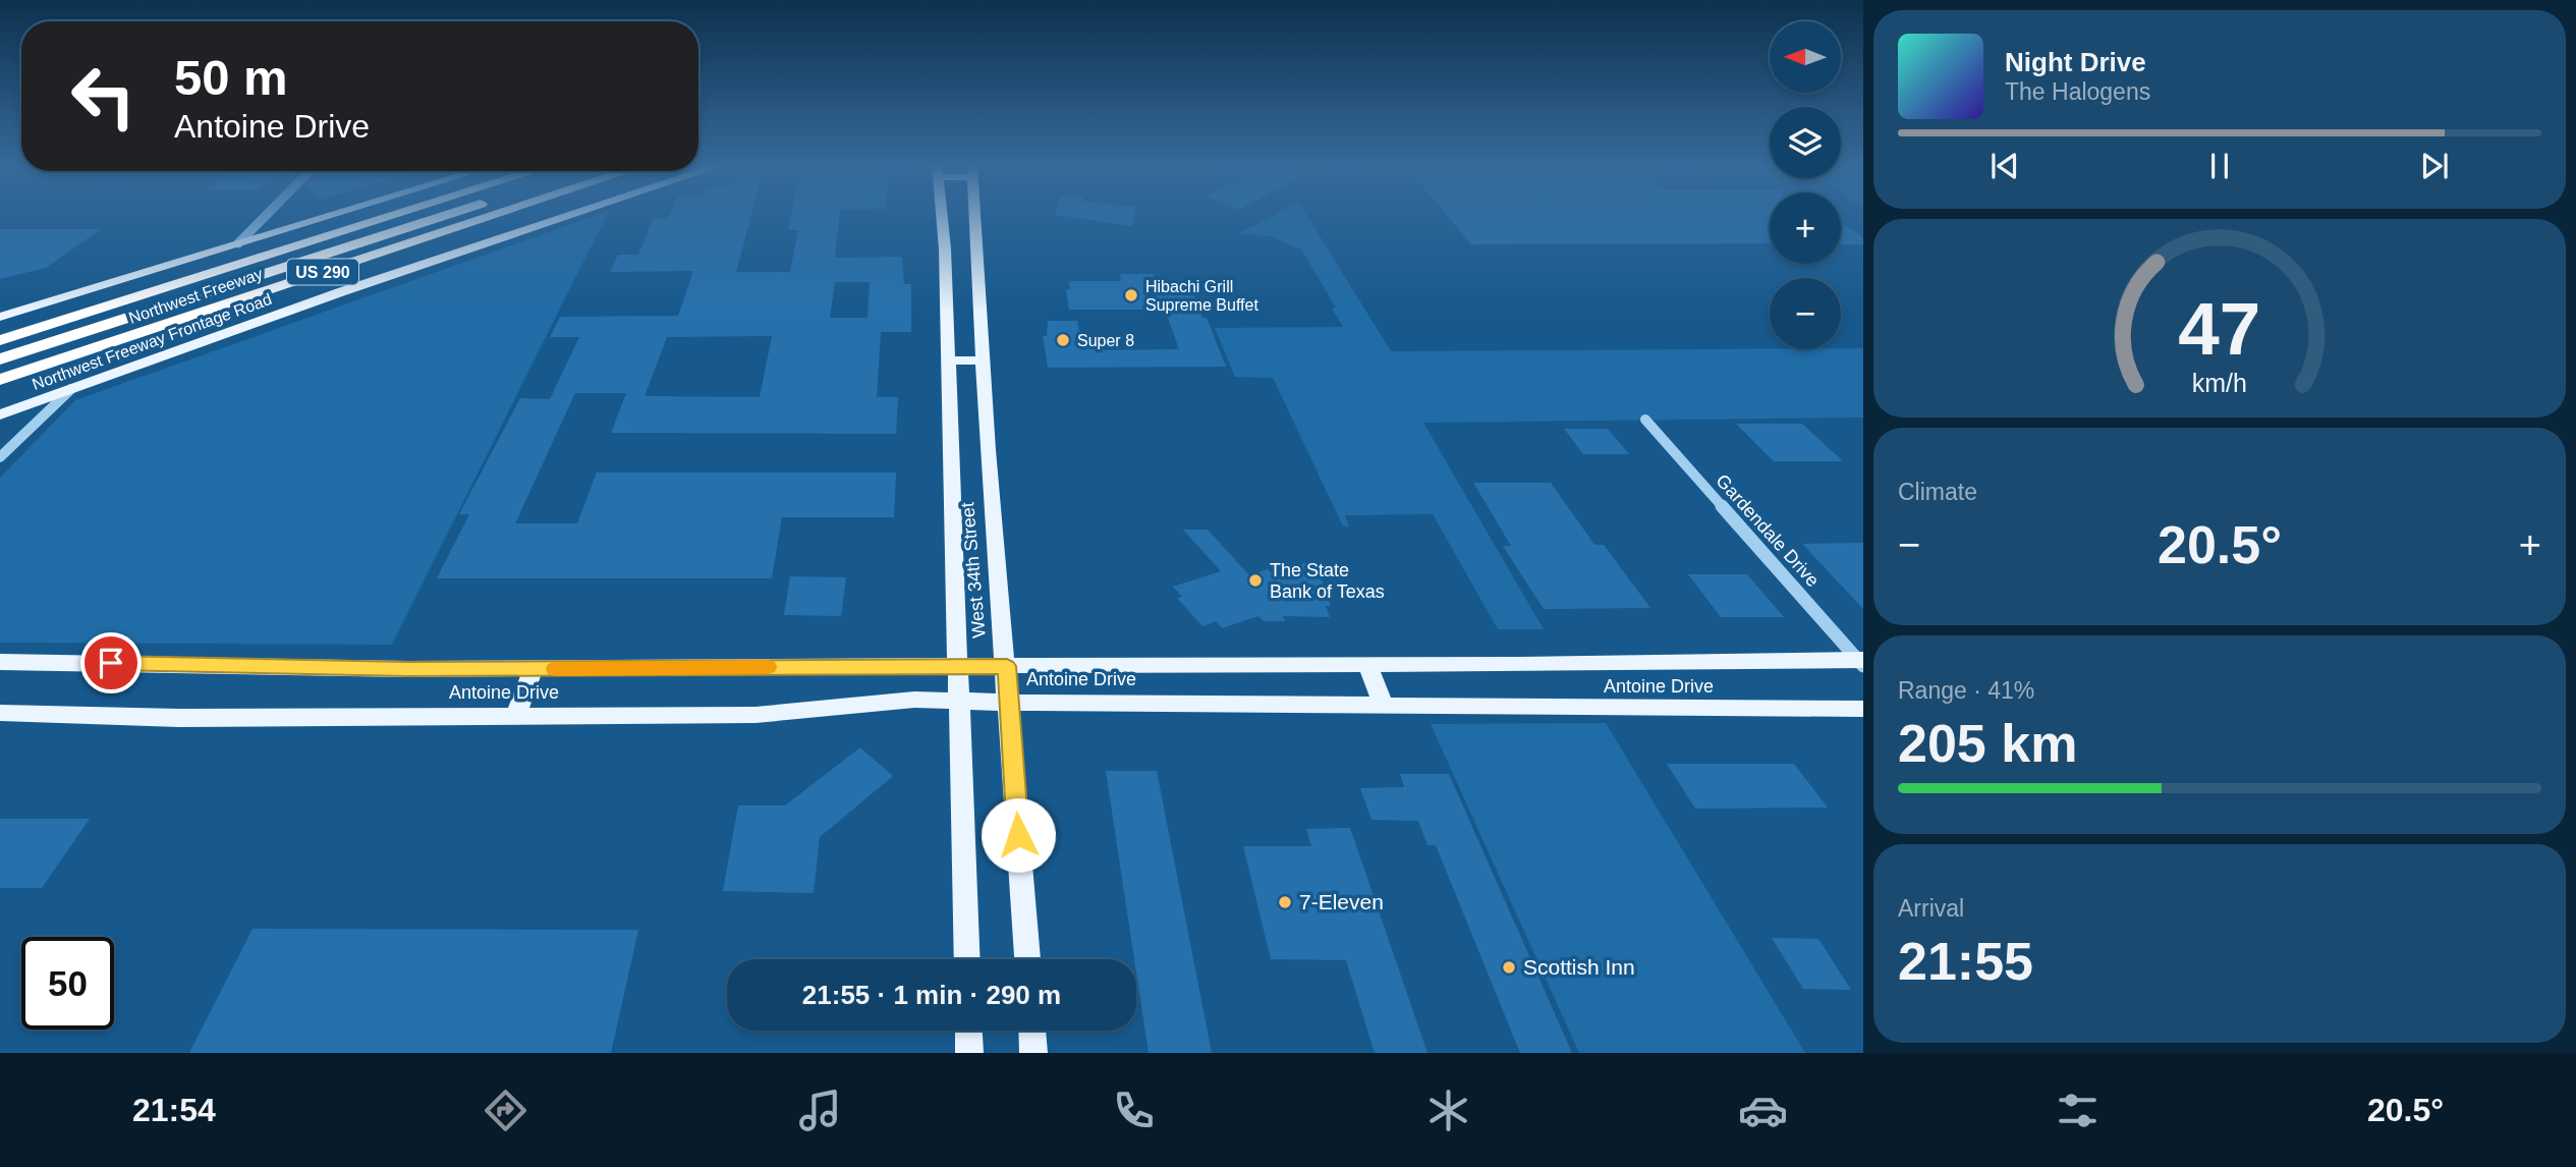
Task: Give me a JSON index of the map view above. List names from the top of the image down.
{
  "streets": {
    "highway": ["US 290", "Northwest Freeway"],
    "main road": ["Northwest Freeway Frontage Road", "West 34th Street", "Antoine Drive"],
    "street": ["Gardendale Drive"]
  },
  "crossings": [
    ["Gardendale Drive", "Antoine Drive"],
    ["West 34th Street", "Antoine Drive"]
  ],
  "places": [
    "Hibachi Grill Supreme Buffet",
    "Super 8",
    "The State Bank of Texas",
    "7-Eleven",
    "Scottish Inn"
  ],
  "north": "left",
  "page": {
    "map_buttons": ["+", "−"],
    "turn": ["50 m", "Antoine Drive"],
    "song": ["Night Drive", "The Halogens"],
    "tile": [
      "Climate",
      ["Range · 41%", "205 km"],
      ["Arrival", "21:55"]
    ],
    "heat": ["−", "20.5°", "+"],
    "limit": "50",
    "trip": "21:55 · 1 min · 290 m",
    "tabs": ["21:54", "20.5°"],
    "gauge": ["47", "km/h"]
  }
}
